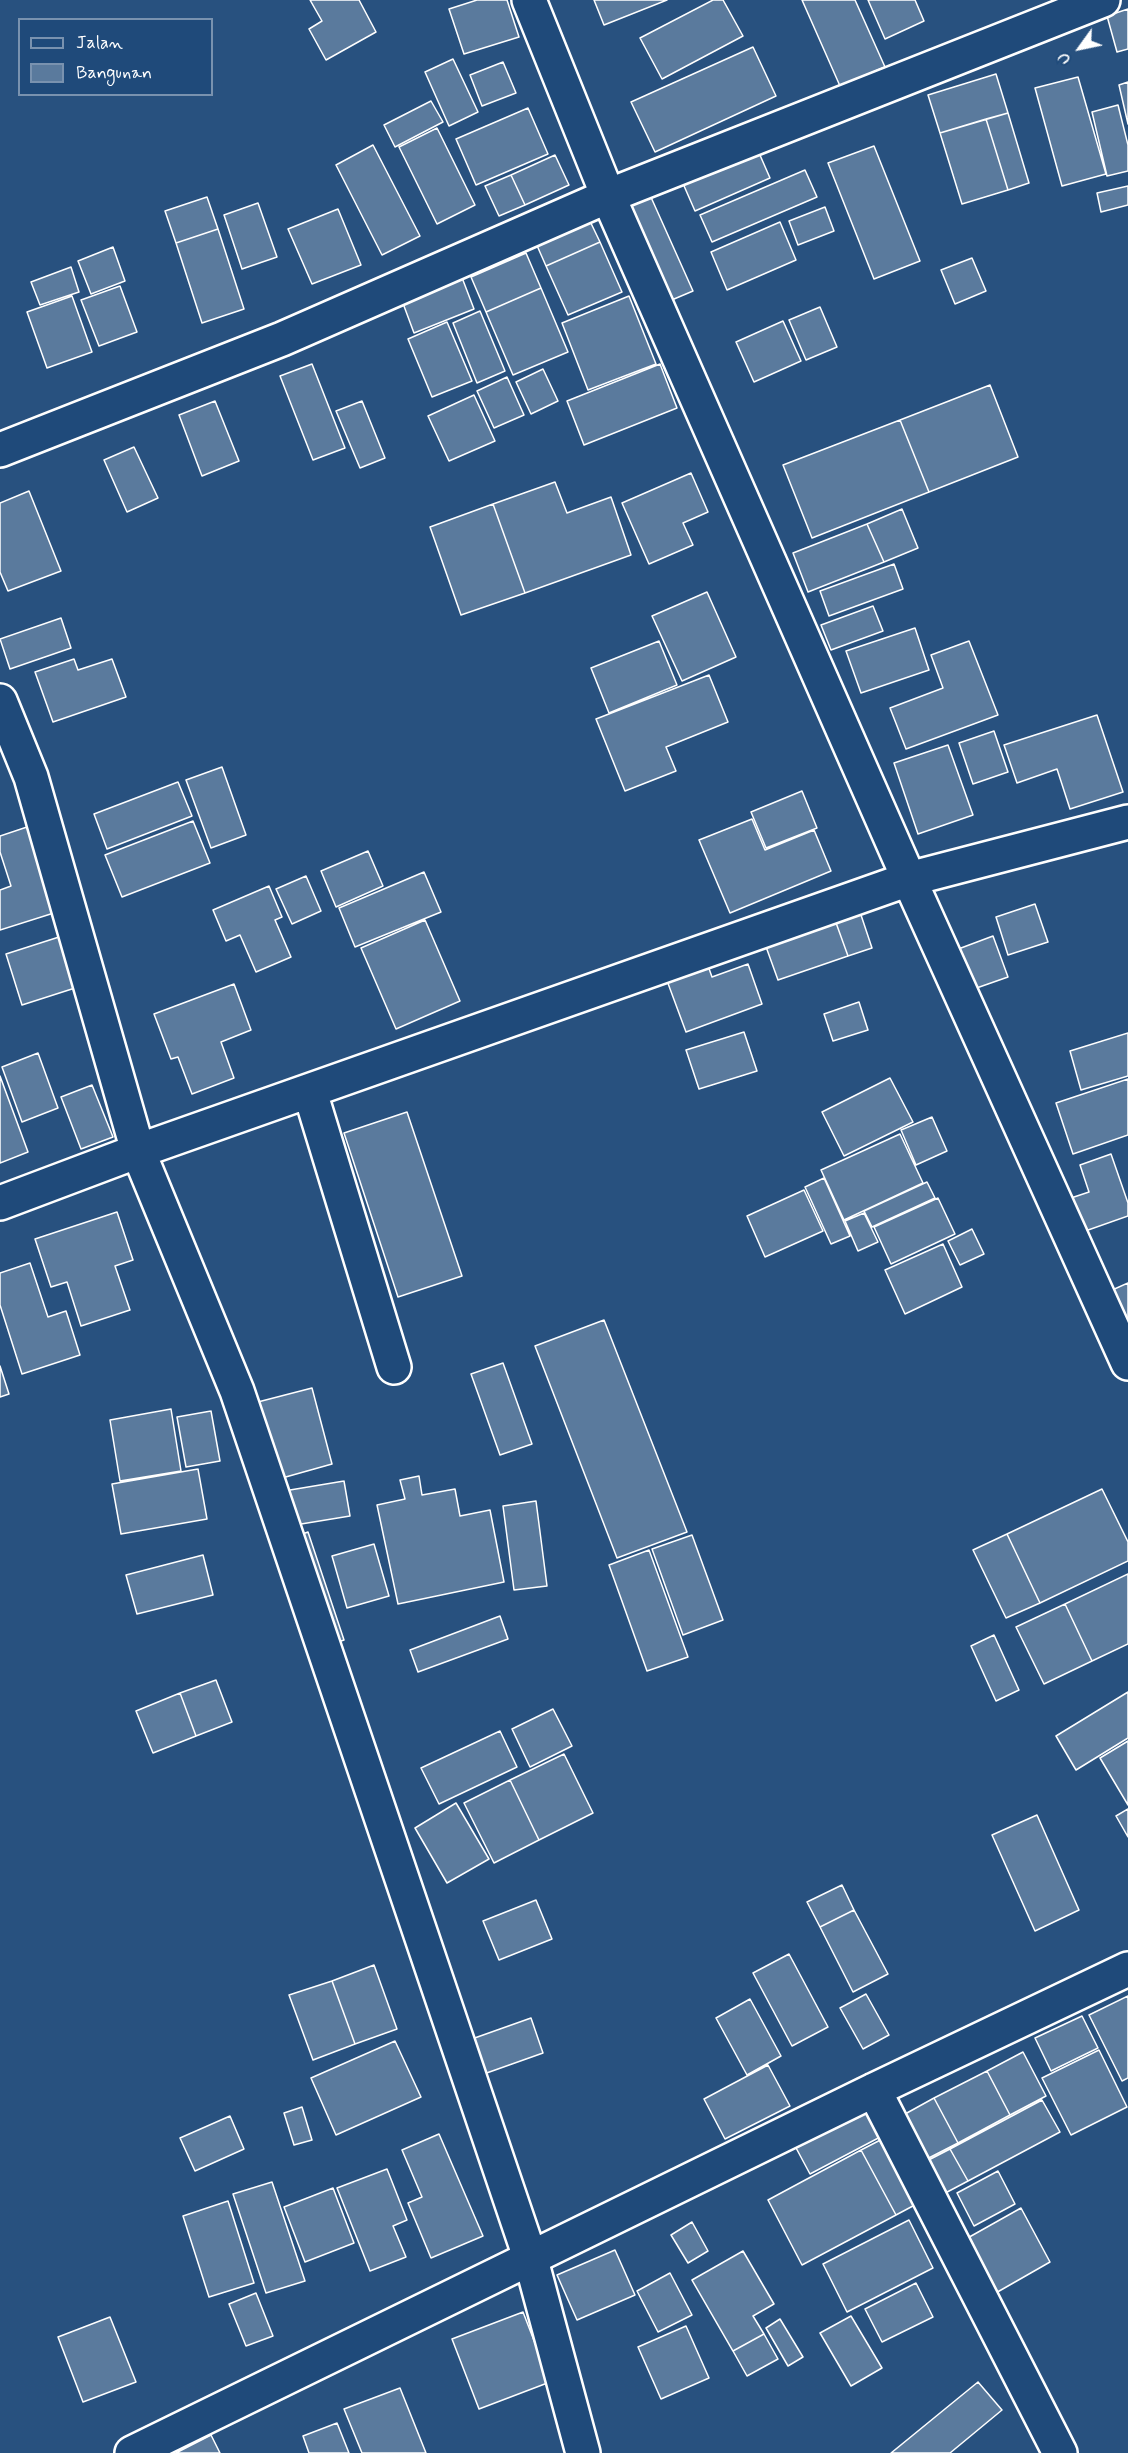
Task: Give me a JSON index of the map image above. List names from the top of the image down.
{
  "legend": ["Jalan", "Bangunan"],
  "north": "bottom left"
}
